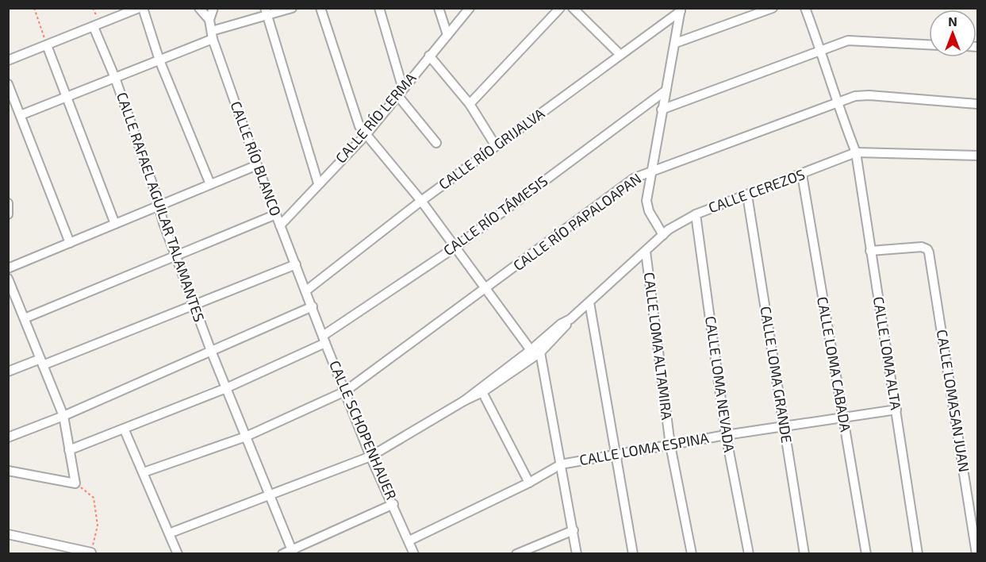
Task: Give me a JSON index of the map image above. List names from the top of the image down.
{
  "streets": {
    "street": [
      "CALLE RÍO LERMA",
      "CALLE RÍO GRIJALVA",
      "CALLE RÍO BLANCO",
      "CALLE CEREZOS",
      "CALLE RAFAEL AGUILAR TALAMANTES",
      "CALLE RÍO TÁMESIS",
      "CALLE RÍO PAPALOAPAN",
      "CALLE LOMA ALTAMIRA",
      "CALLE LOMA ALTA",
      "CALLE LOMA CABADA",
      "CALLE LOMA GRANDE",
      "CALLE LOMA NEVADA",
      "CALLE LOMASAN JUAN",
      "CALLE SCHOPENHAUER",
      "CALLE LOMA ESPINA"
    ]
  },
  "crossings": [
    ["CALLE RÍO LERMA", "CALLE RÍO BLANCO"],
    ["CALLE RÍO GRIJALVA", "CALLE RÍO BLANCO"],
    ["CALLE RÍO BLANCO", "CALLE SCHOPENHAUER"],
    ["CALLE CEREZOS", "CALLE RAFAEL AGUILAR TALAMANTES"],
    ["CALLE CEREZOS", "CALLE LOMA ALTAMIRA"],
    ["CALLE CEREZOS", "CALLE LOMA ALTA"],
    ["CALLE CEREZOS", "CALLE LOMA CABADA"],
    ["CALLE CEREZOS", "CALLE LOMA GRANDE"],
    ["CALLE CEREZOS", "CALLE LOMA NEVADA"],
    ["CALLE CEREZOS", "CALLE SCHOPENHAUER"],
    ["CALLE RAFAEL AGUILAR TALAMANTES", "CALLE RÍO TÁMESIS"],
    ["CALLE RAFAEL AGUILAR TALAMANTES", "CALLE RÍO PAPALOAPAN"],
    ["CALLE RÍO TÁMESIS", "CALLE SCHOPENHAUER"],
    ["CALLE RÍO PAPALOAPAN", "CALLE LOMA ALTA"],
    ["CALLE RÍO PAPALOAPAN", "CALLE SCHOPENHAUER"],
    ["CALLE LOMA ALTAMIRA", "CALLE LOMA ESPINA"],
    ["CALLE LOMA ALTA", "CALLE LOMASAN JUAN"],
    ["CALLE LOMA ALTA", "CALLE LOMA ESPINA"],
    ["CALLE LOMA CABADA", "CALLE LOMA ESPINA"],
    ["CALLE LOMA GRANDE", "CALLE LOMA ESPINA"],
    ["CALLE LOMA NEVADA", "CALLE LOMA ESPINA"],
    ["CALLE SCHOPENHAUER", "CALLE LOMA ESPINA"]
  ],
  "north": "top"
}
